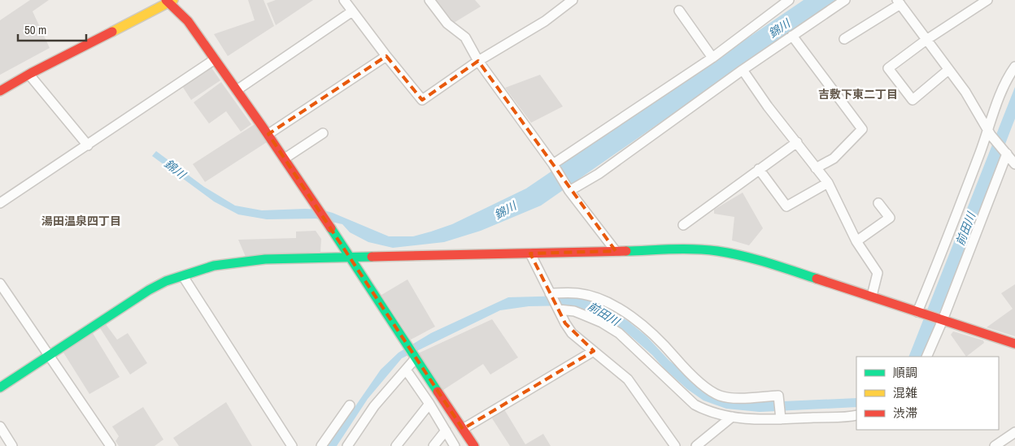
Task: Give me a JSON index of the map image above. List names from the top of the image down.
{
  "districts": ["吉敷下東二丁目", "湯田温泉四丁目"],
  "water": ["錦川", "前田川"],
  "legend": ["順調", "混雑", "渋滞"],
  "scale_bar": "50 m"
}
